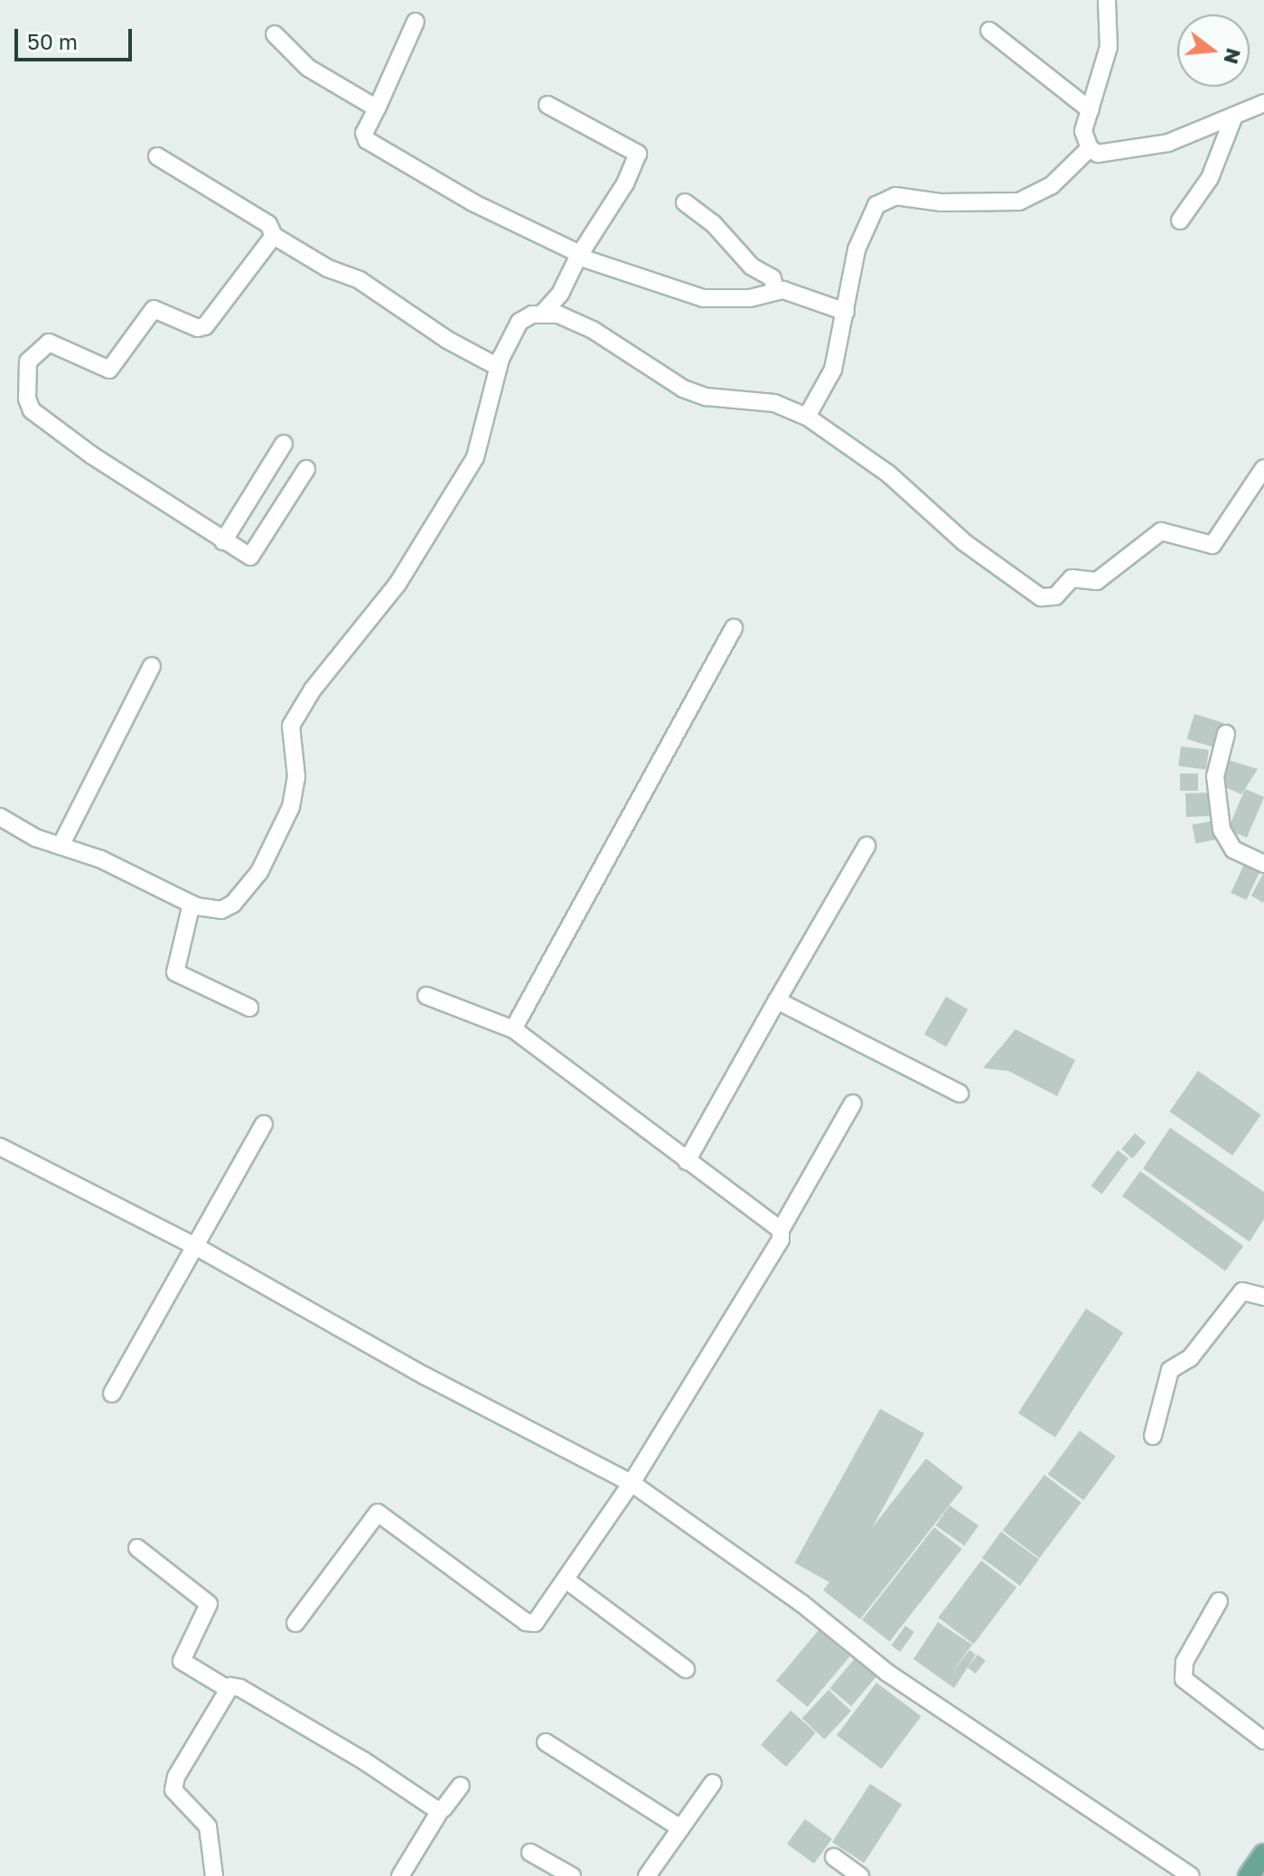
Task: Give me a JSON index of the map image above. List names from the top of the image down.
{
  "scale_bar": "50 m",
  "north": "right"
}
